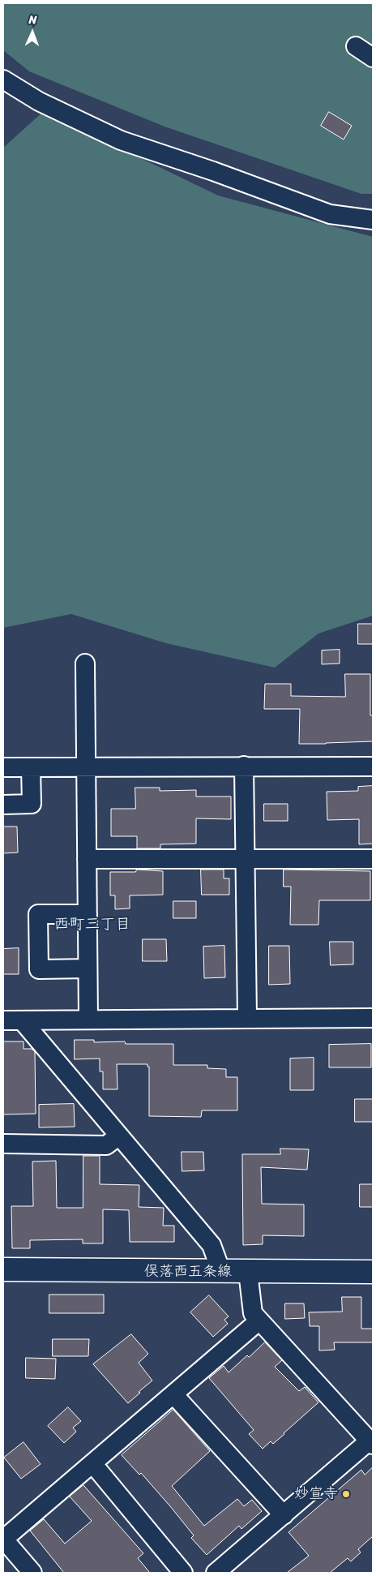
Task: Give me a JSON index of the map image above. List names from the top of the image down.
{
  "streets": {
    "main road": ["俣落西五条線"]
  },
  "districts": ["西町三丁目"],
  "places": ["妙宣寺"],
  "north": "top"
}
